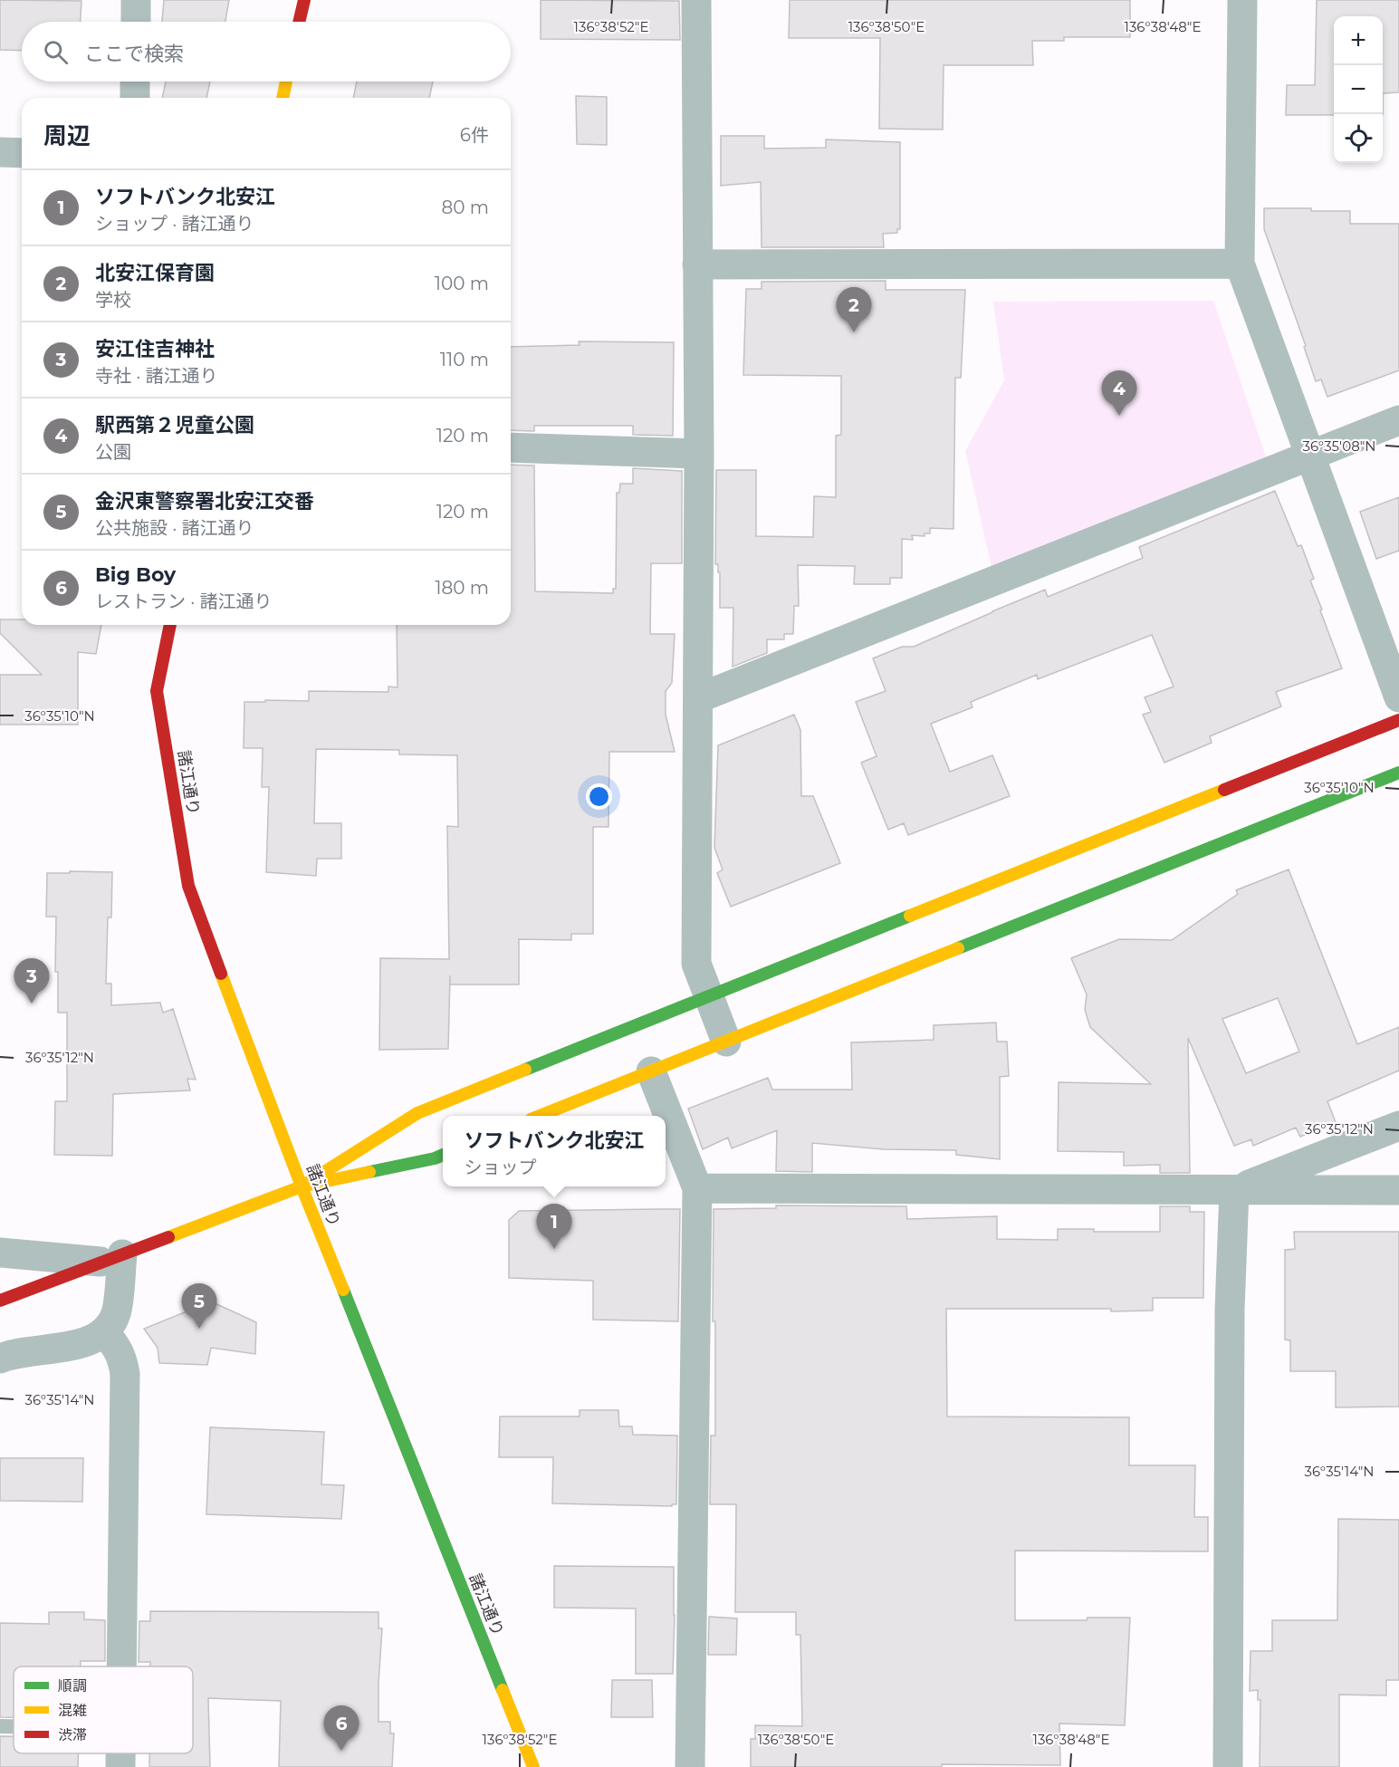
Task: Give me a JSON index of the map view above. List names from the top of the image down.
{
  "streets": {
    "street": ["諸江通り"]
  },
  "legend": ["順調", "混雑", "渋滞"],
  "page": {
    "map_buttons": ["+", "−"],
    "search": "ここで検索",
    "heading": ["周辺", "6件"],
    "list": [
      {
        "mark": "1",
        "name": "ソフトバンク北安江",
        "note": "ショップ · 諸江通り",
        "value": "80 m"
      },
      {
        "mark": "2",
        "name": "北安江保育園",
        "note": "学校",
        "value": "100 m"
      },
      {
        "mark": "3",
        "name": "安江住吉神社",
        "note": "寺社 · 諸江通り",
        "value": "110 m"
      },
      {
        "mark": "4",
        "name": "駅西第２児童公園",
        "note": "公園",
        "value": "120 m"
      },
      {
        "mark": "5",
        "name": "金沢東警察署北安江交番",
        "note": "公共施設 · 諸江通り",
        "value": "120 m"
      },
      {
        "mark": "6",
        "name": "Big Boy",
        "note": "レストラン · 諸江通り",
        "value": "180 m"
      }
    ],
    "pins": [
      "2",
      "4",
      "3",
      "1",
      "5",
      "6"
    ],
    "popup": ["ソフトバンク北安江", "ショップ"]
  },
  "coordinates": [
    "136°38'52\"E",
    "136°38'50\"E",
    "136°38'48\"E",
    "36°35'08\"N",
    "36°35'10\"N",
    "36°35'12\"N",
    "36°35'14\"N"
  ]
}
